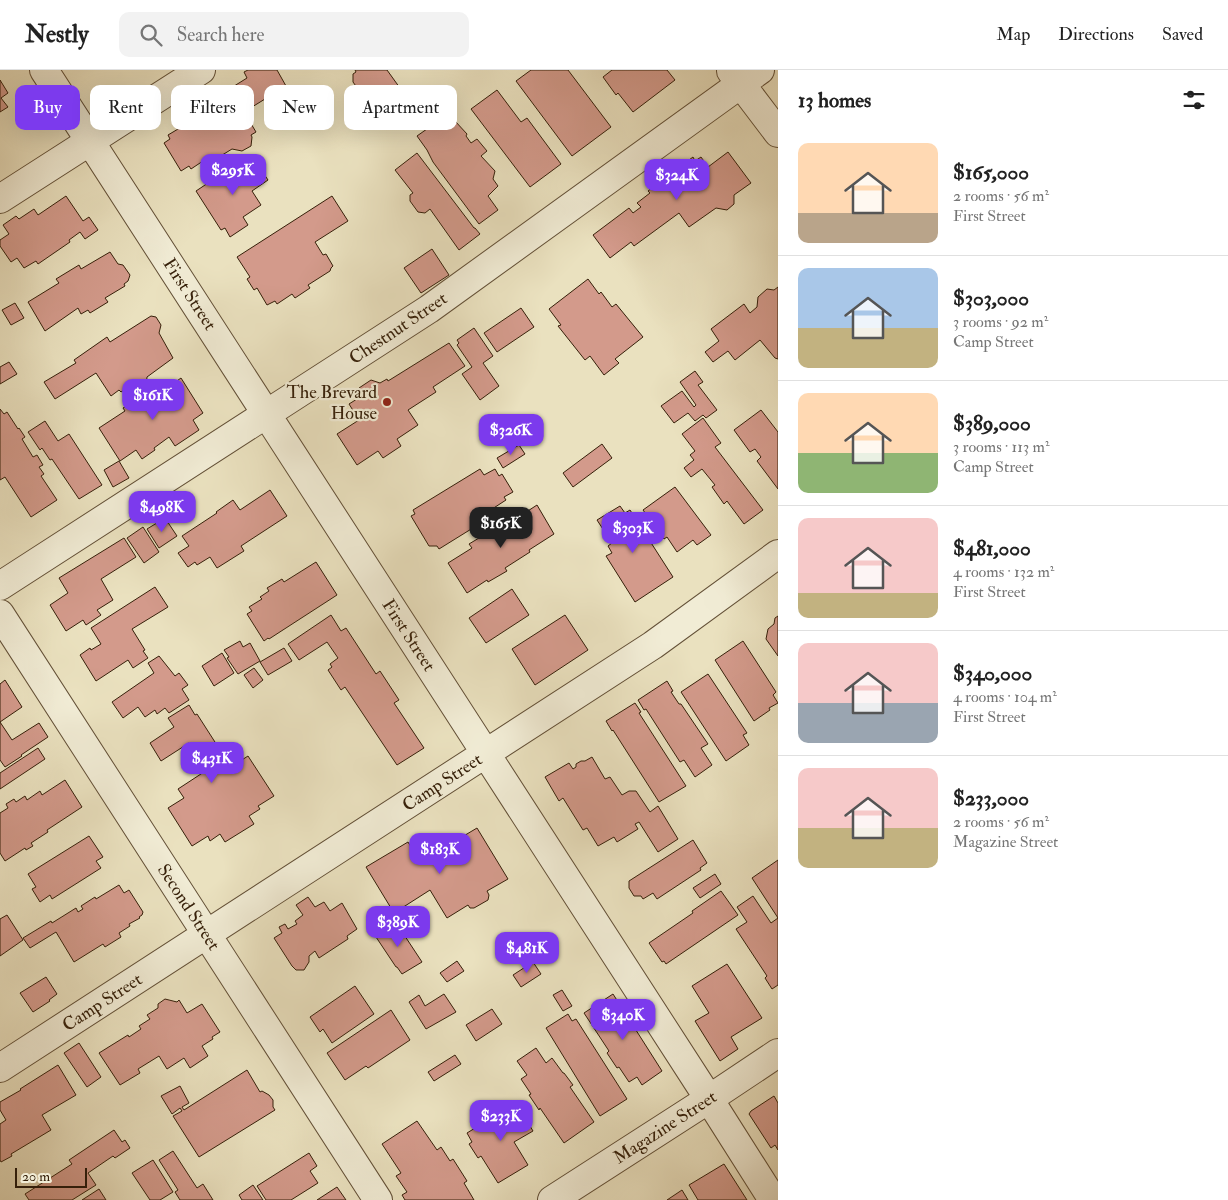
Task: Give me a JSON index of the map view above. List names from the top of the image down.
{
  "streets": {
    "street": [
      "First Street",
      "Chestnut Street",
      "Camp Street",
      "Second Street",
      "Magazine Street"
    ]
  },
  "crossings": [
    ["First Street", "Chestnut Street"],
    ["First Street", "Camp Street"],
    ["First Street", "Magazine Street"],
    ["Camp Street", "Second Street"]
  ],
  "places": ["The Brevard House"],
  "scale_bar": "20 m",
  "page": {
    "header": "Nestly",
    "search": "Search here",
    "nav": ["Map", "Directions", "Saved"],
    "heading": "13 homes",
    "chip": [
      "Buy",
      "Rent",
      "Filters",
      "New",
      "Apartment"
    ],
    "list": [
      {
        "name": "$165,000",
        "note": "2 rooms · 56 m² · First Street"
      },
      {
        "name": "$303,000",
        "note": "3 rooms · 92 m² · Camp Street"
      },
      {
        "name": "$389,000",
        "note": "3 rooms · 113 m² · Camp Street"
      },
      {
        "name": "$481,000",
        "note": "4 rooms · 132 m² · First Street"
      },
      {
        "name": "$340,000",
        "note": "4 rooms · 104 m² · First Street"
      },
      {
        "name": "$233,000",
        "note": "2 rooms · 56 m² · Magazine Street"
      }
    ],
    "price": [
      "$295K",
      "$324K",
      "$161K",
      "$326K",
      "$498K",
      "$165K",
      "$303K",
      "$431K",
      "$183K",
      "$389K",
      "$481K",
      "$340K",
      "$233K"
    ],
    "scale": "20 m"
  }
}
